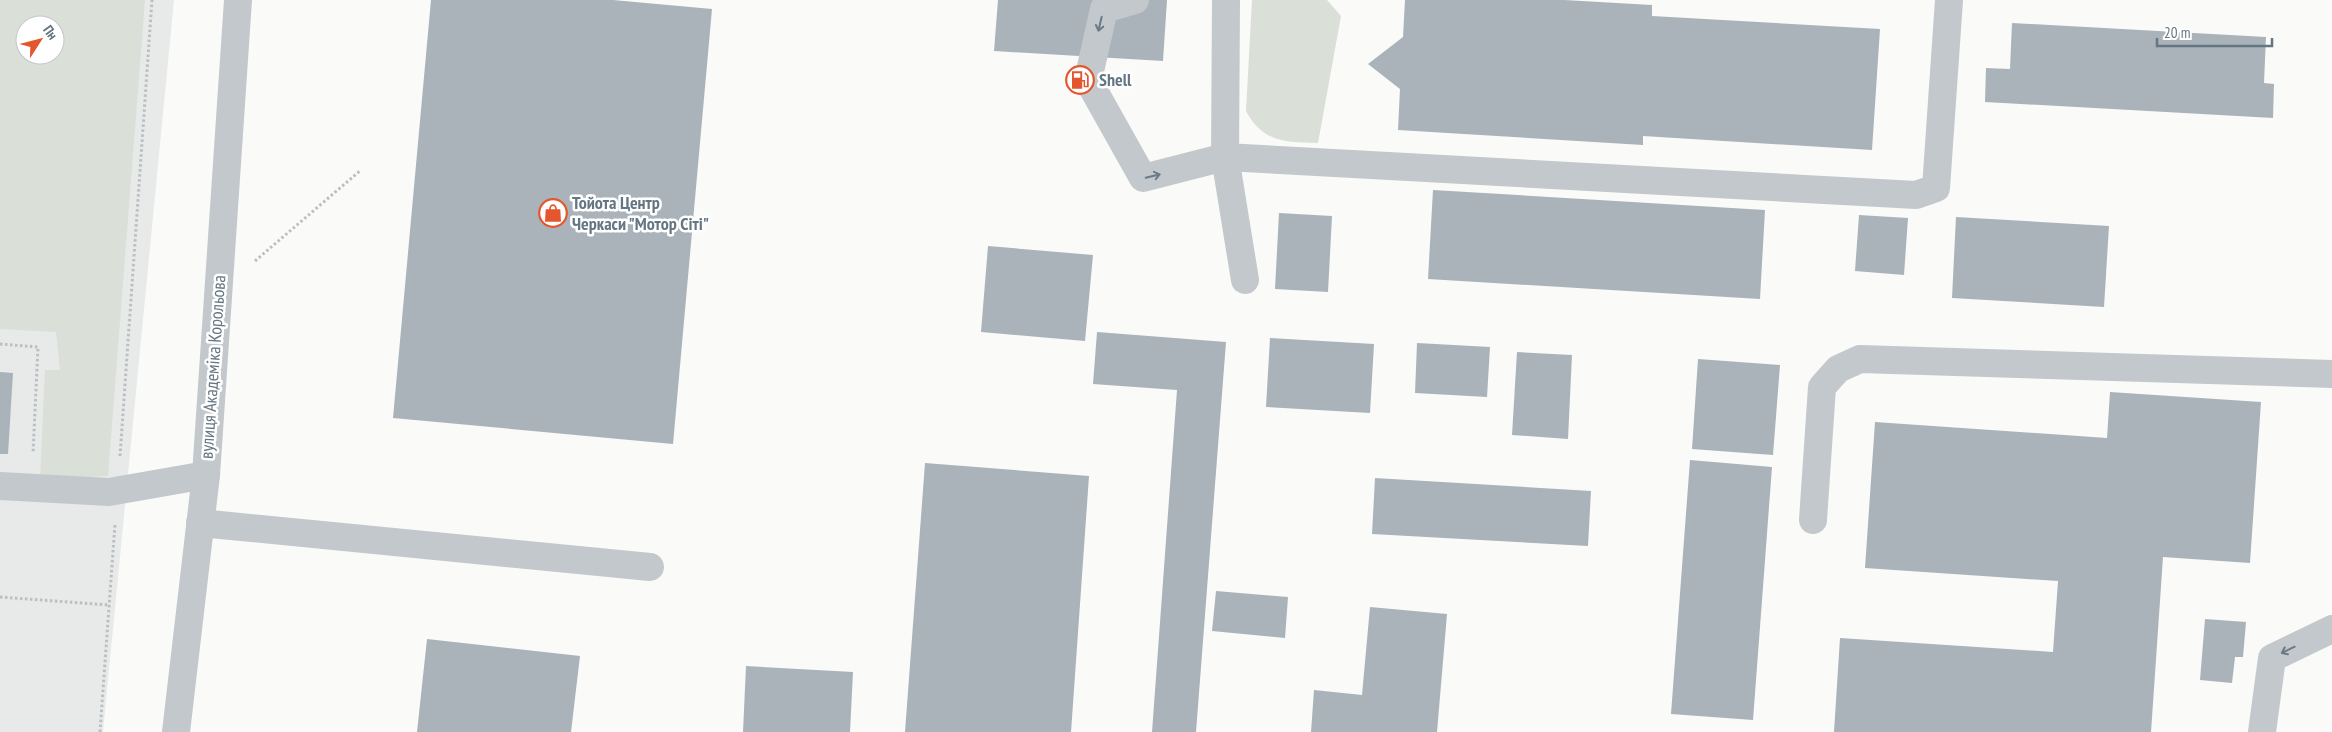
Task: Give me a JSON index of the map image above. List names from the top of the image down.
{
  "streets": {
    "street": ["вулиця Академіка Корольова"]
  },
  "places": {
    "fuel station": ["Shell"],
    "shop": ["Тойота Центр Черкаси \"Мотор Сіті\""]
  },
  "scale_bar": "20 m",
  "north": "top right"
}
